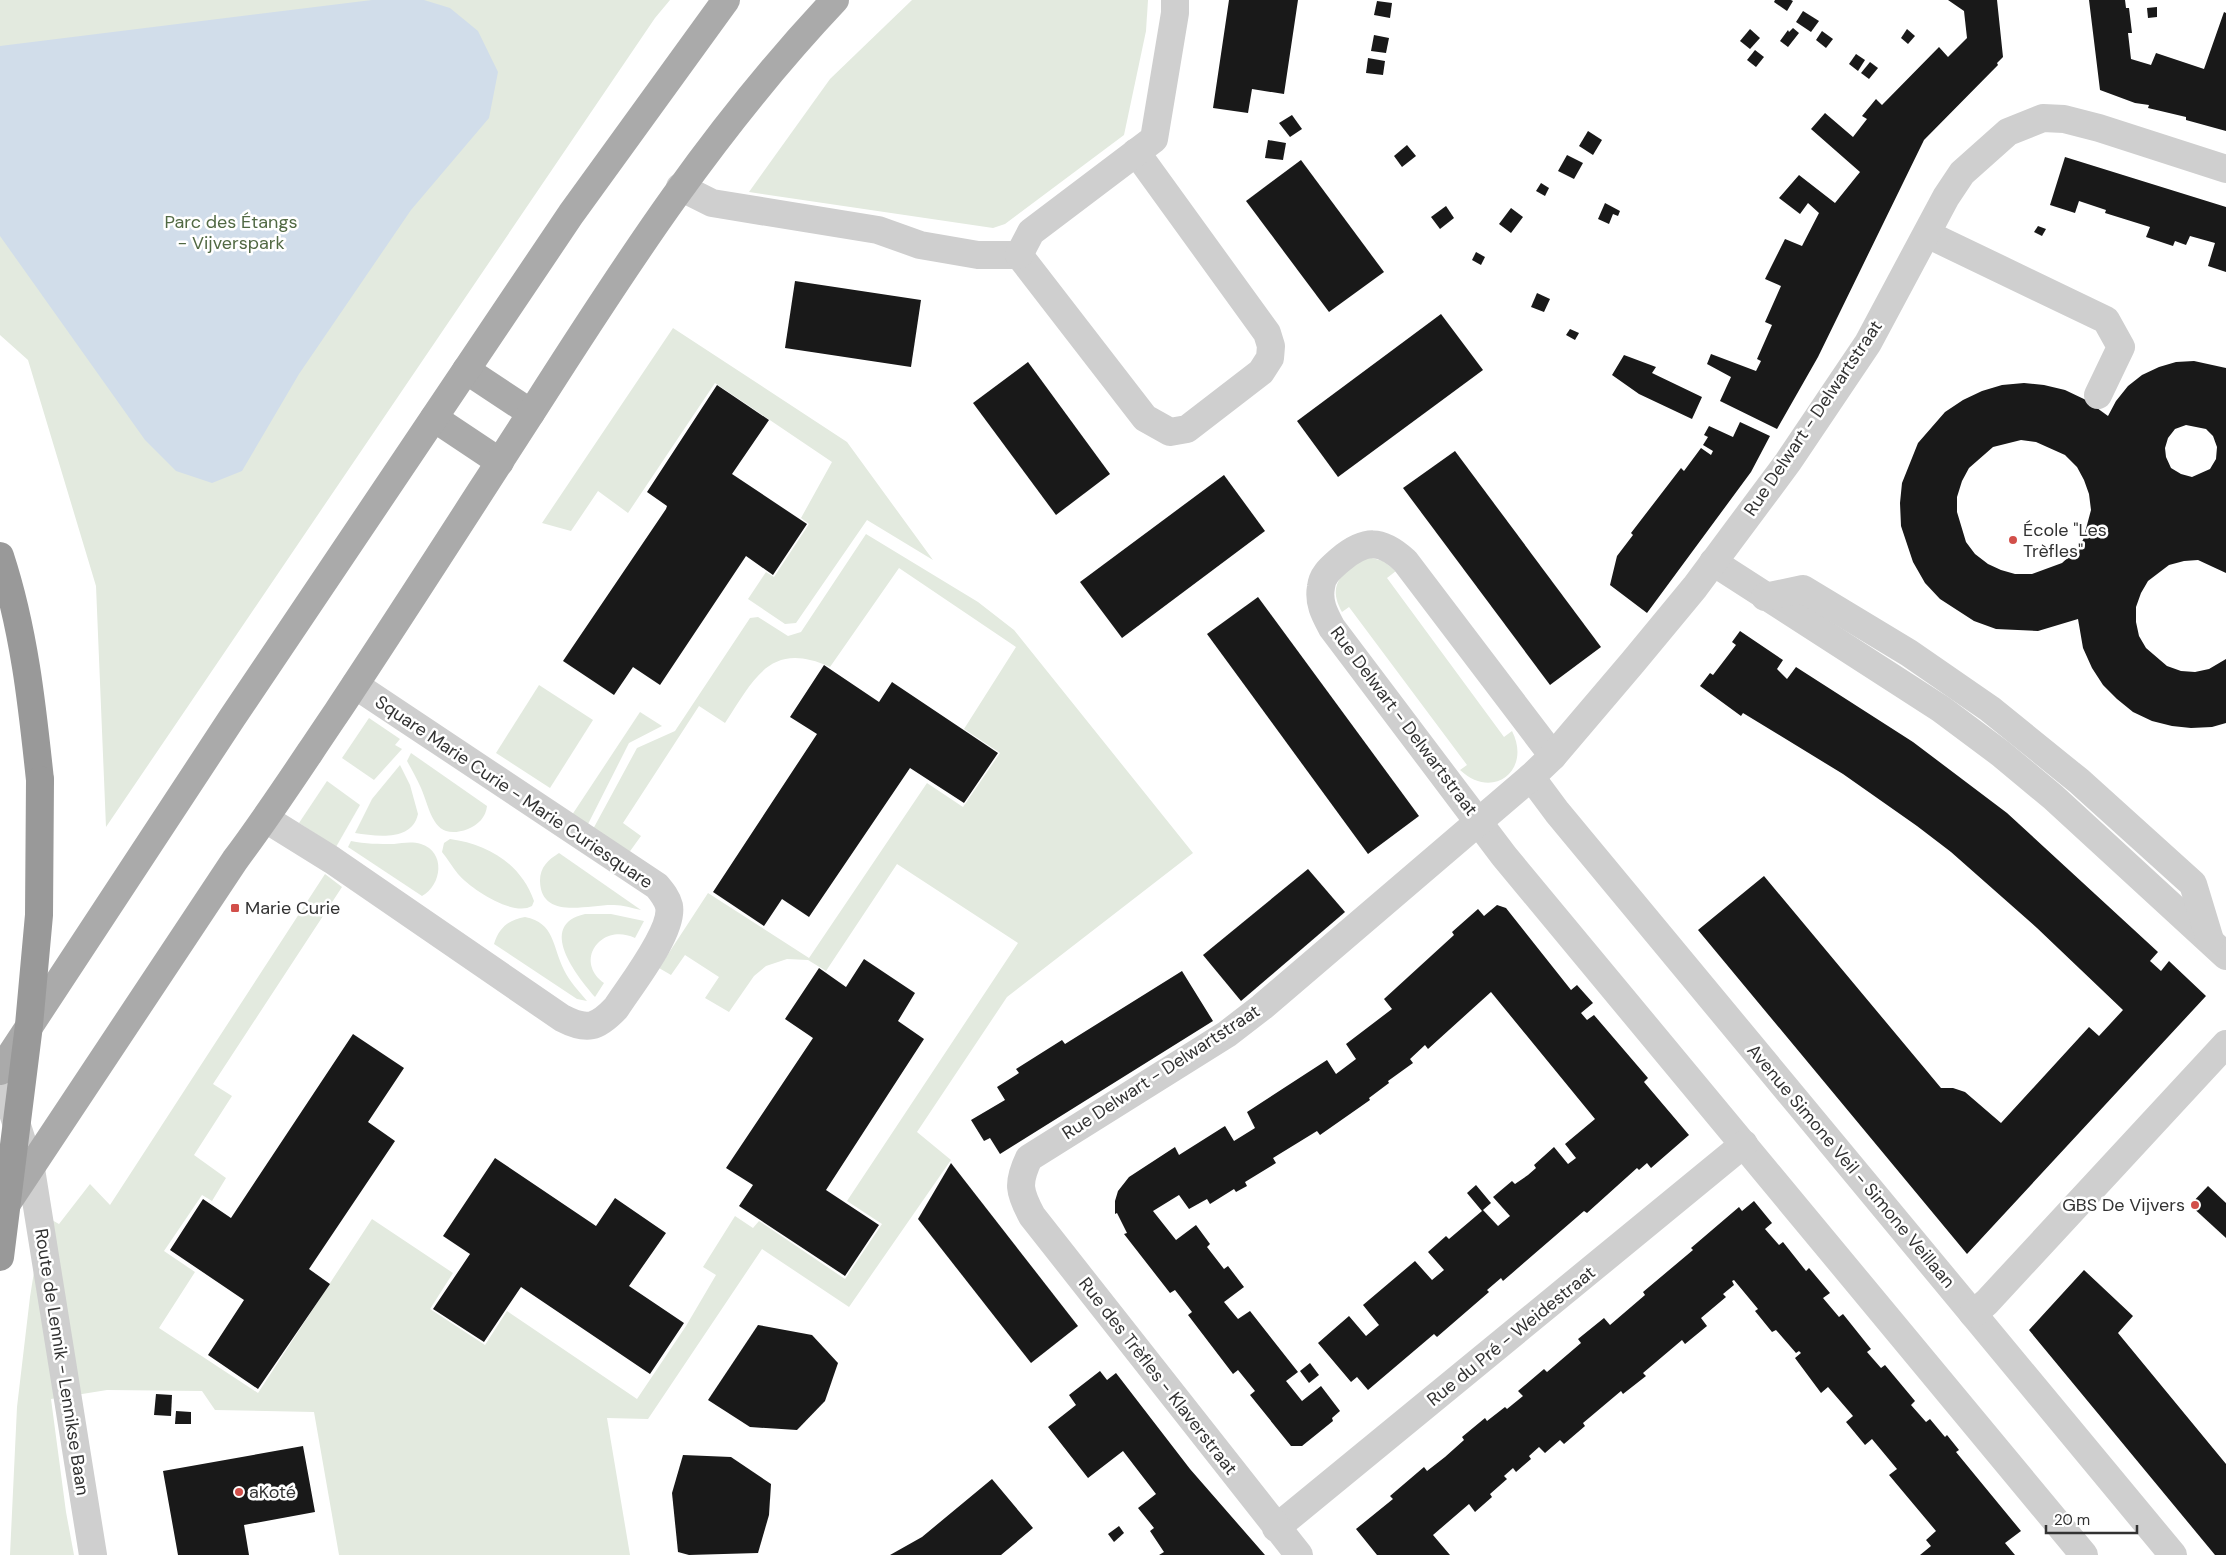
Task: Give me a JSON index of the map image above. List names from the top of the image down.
{
  "streets": {
    "street": [
      "Rue Delwart - Delwartstraat",
      "Square Marie Curie - Marie Curiesquare",
      "Avenue Simone Veil - Simone Veillaan",
      "Rue du Pré - Weidestraat",
      "Route de Lennik - Lennikse Baan",
      "Rue des Trèfles - Klaverstraat"
    ]
  },
  "crossings": [
    ["Rue Delwart - Delwartstraat", "Avenue Simone Veil - Simone Veillaan"],
    ["Rue Delwart - Delwartstraat", "Rue des Trèfles - Klaverstraat"],
    ["Rue du Pré - Weidestraat", "Rue des Trèfles - Klaverstraat"]
  ],
  "parks": ["Parc des Étangs - Vijverspark"],
  "places": {
    "other": ["École \"Les Trèfles\"", "GBS De Vijvers", "aKoté"],
    "transit": ["Marie Curie"]
  },
  "scale_bar": "20 m"
}
